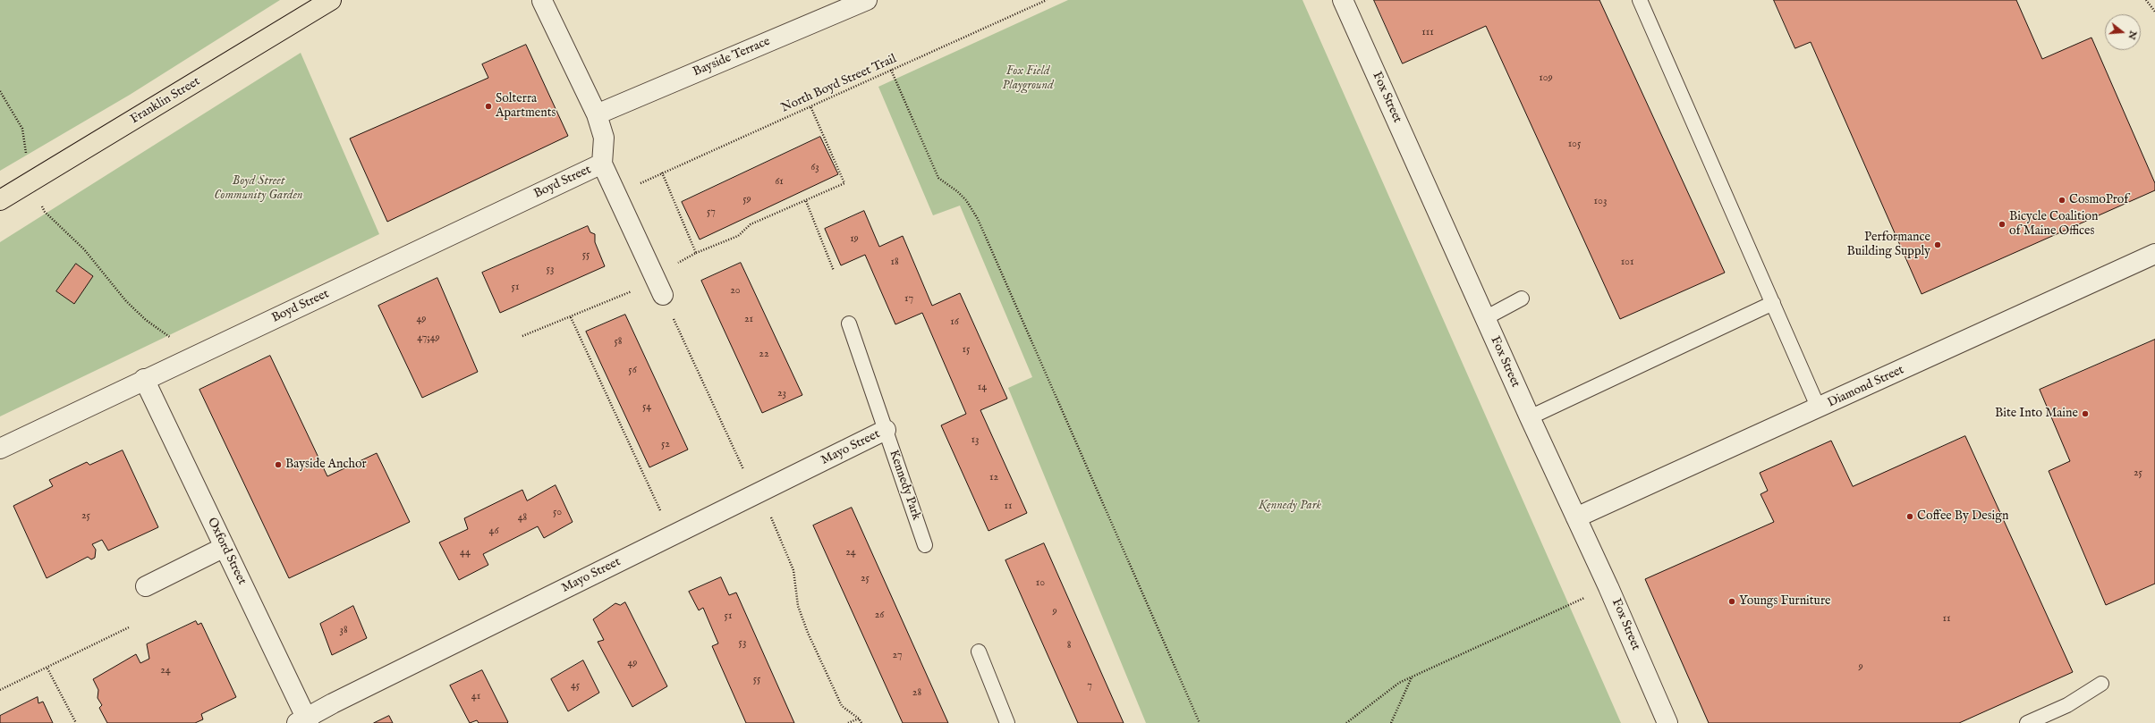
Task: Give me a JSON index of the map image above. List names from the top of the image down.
{
  "streets": {
    "main road": ["Franklin Street"],
    "street": [
      "Bayside Terrace",
      "Fox Street",
      "Boyd Street",
      "Diamond Street",
      "Mayo Street",
      "Oxford Street"
    ],
    "lane": ["Kennedy Park"],
    "path": ["North Boyd Street Trail"]
  },
  "crossings": [
    ["Fox Street", "Diamond Street"],
    ["Boyd Street", "Oxford Street"],
    ["Mayo Street", "Kennedy Park"],
    ["Mayo Street", "Oxford Street"]
  ],
  "parks": ["Fox Field Playground", "Boyd Street Community Garden", "Kennedy Park"],
  "places": [
    "Solterra Apartments",
    "CosmoProf",
    "Bicycle Coalition of Maine Offices",
    "Performance Building Supply",
    "Bite Into Maine",
    "Bayside Anchor",
    "Coffee By Design",
    "Youngs Furniture"
  ],
  "house_numbers": [
    "111",
    "109",
    "105",
    "63",
    "61",
    "59",
    "103",
    "57",
    "19",
    "55",
    "18",
    "101",
    "53",
    "51",
    "20",
    "17",
    "49",
    "21",
    "16",
    "47;49",
    "58",
    "15",
    "22",
    "56",
    "14",
    "23",
    "54",
    "13",
    "52",
    "25",
    "12",
    "11",
    "50",
    "25",
    "48",
    "46",
    "44",
    "24",
    "25",
    "10",
    "9",
    "26",
    "51",
    "11",
    "38",
    "53",
    "8",
    "27",
    "49",
    "9",
    "24",
    "55",
    "45",
    "7",
    "28",
    "41"
  ],
  "north": "right"
}
